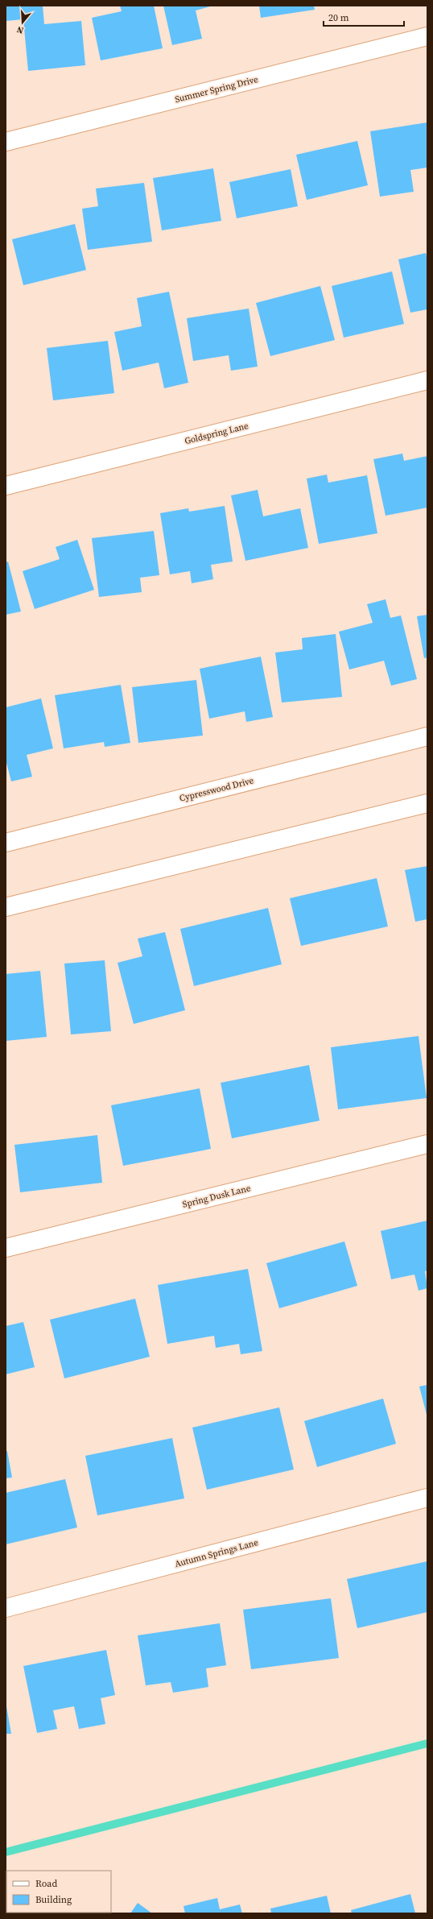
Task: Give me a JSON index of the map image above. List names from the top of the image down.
{
  "streets": {
    "street": [
      "Summer Spring Drive",
      "Goldspring Lane",
      "Cypresswood Drive",
      "Spring Dusk Lane",
      "Autumn Springs Lane"
    ]
  },
  "legend": ["Road", "Building"],
  "scale_bar": "20 m",
  "north": "bottom"
}
